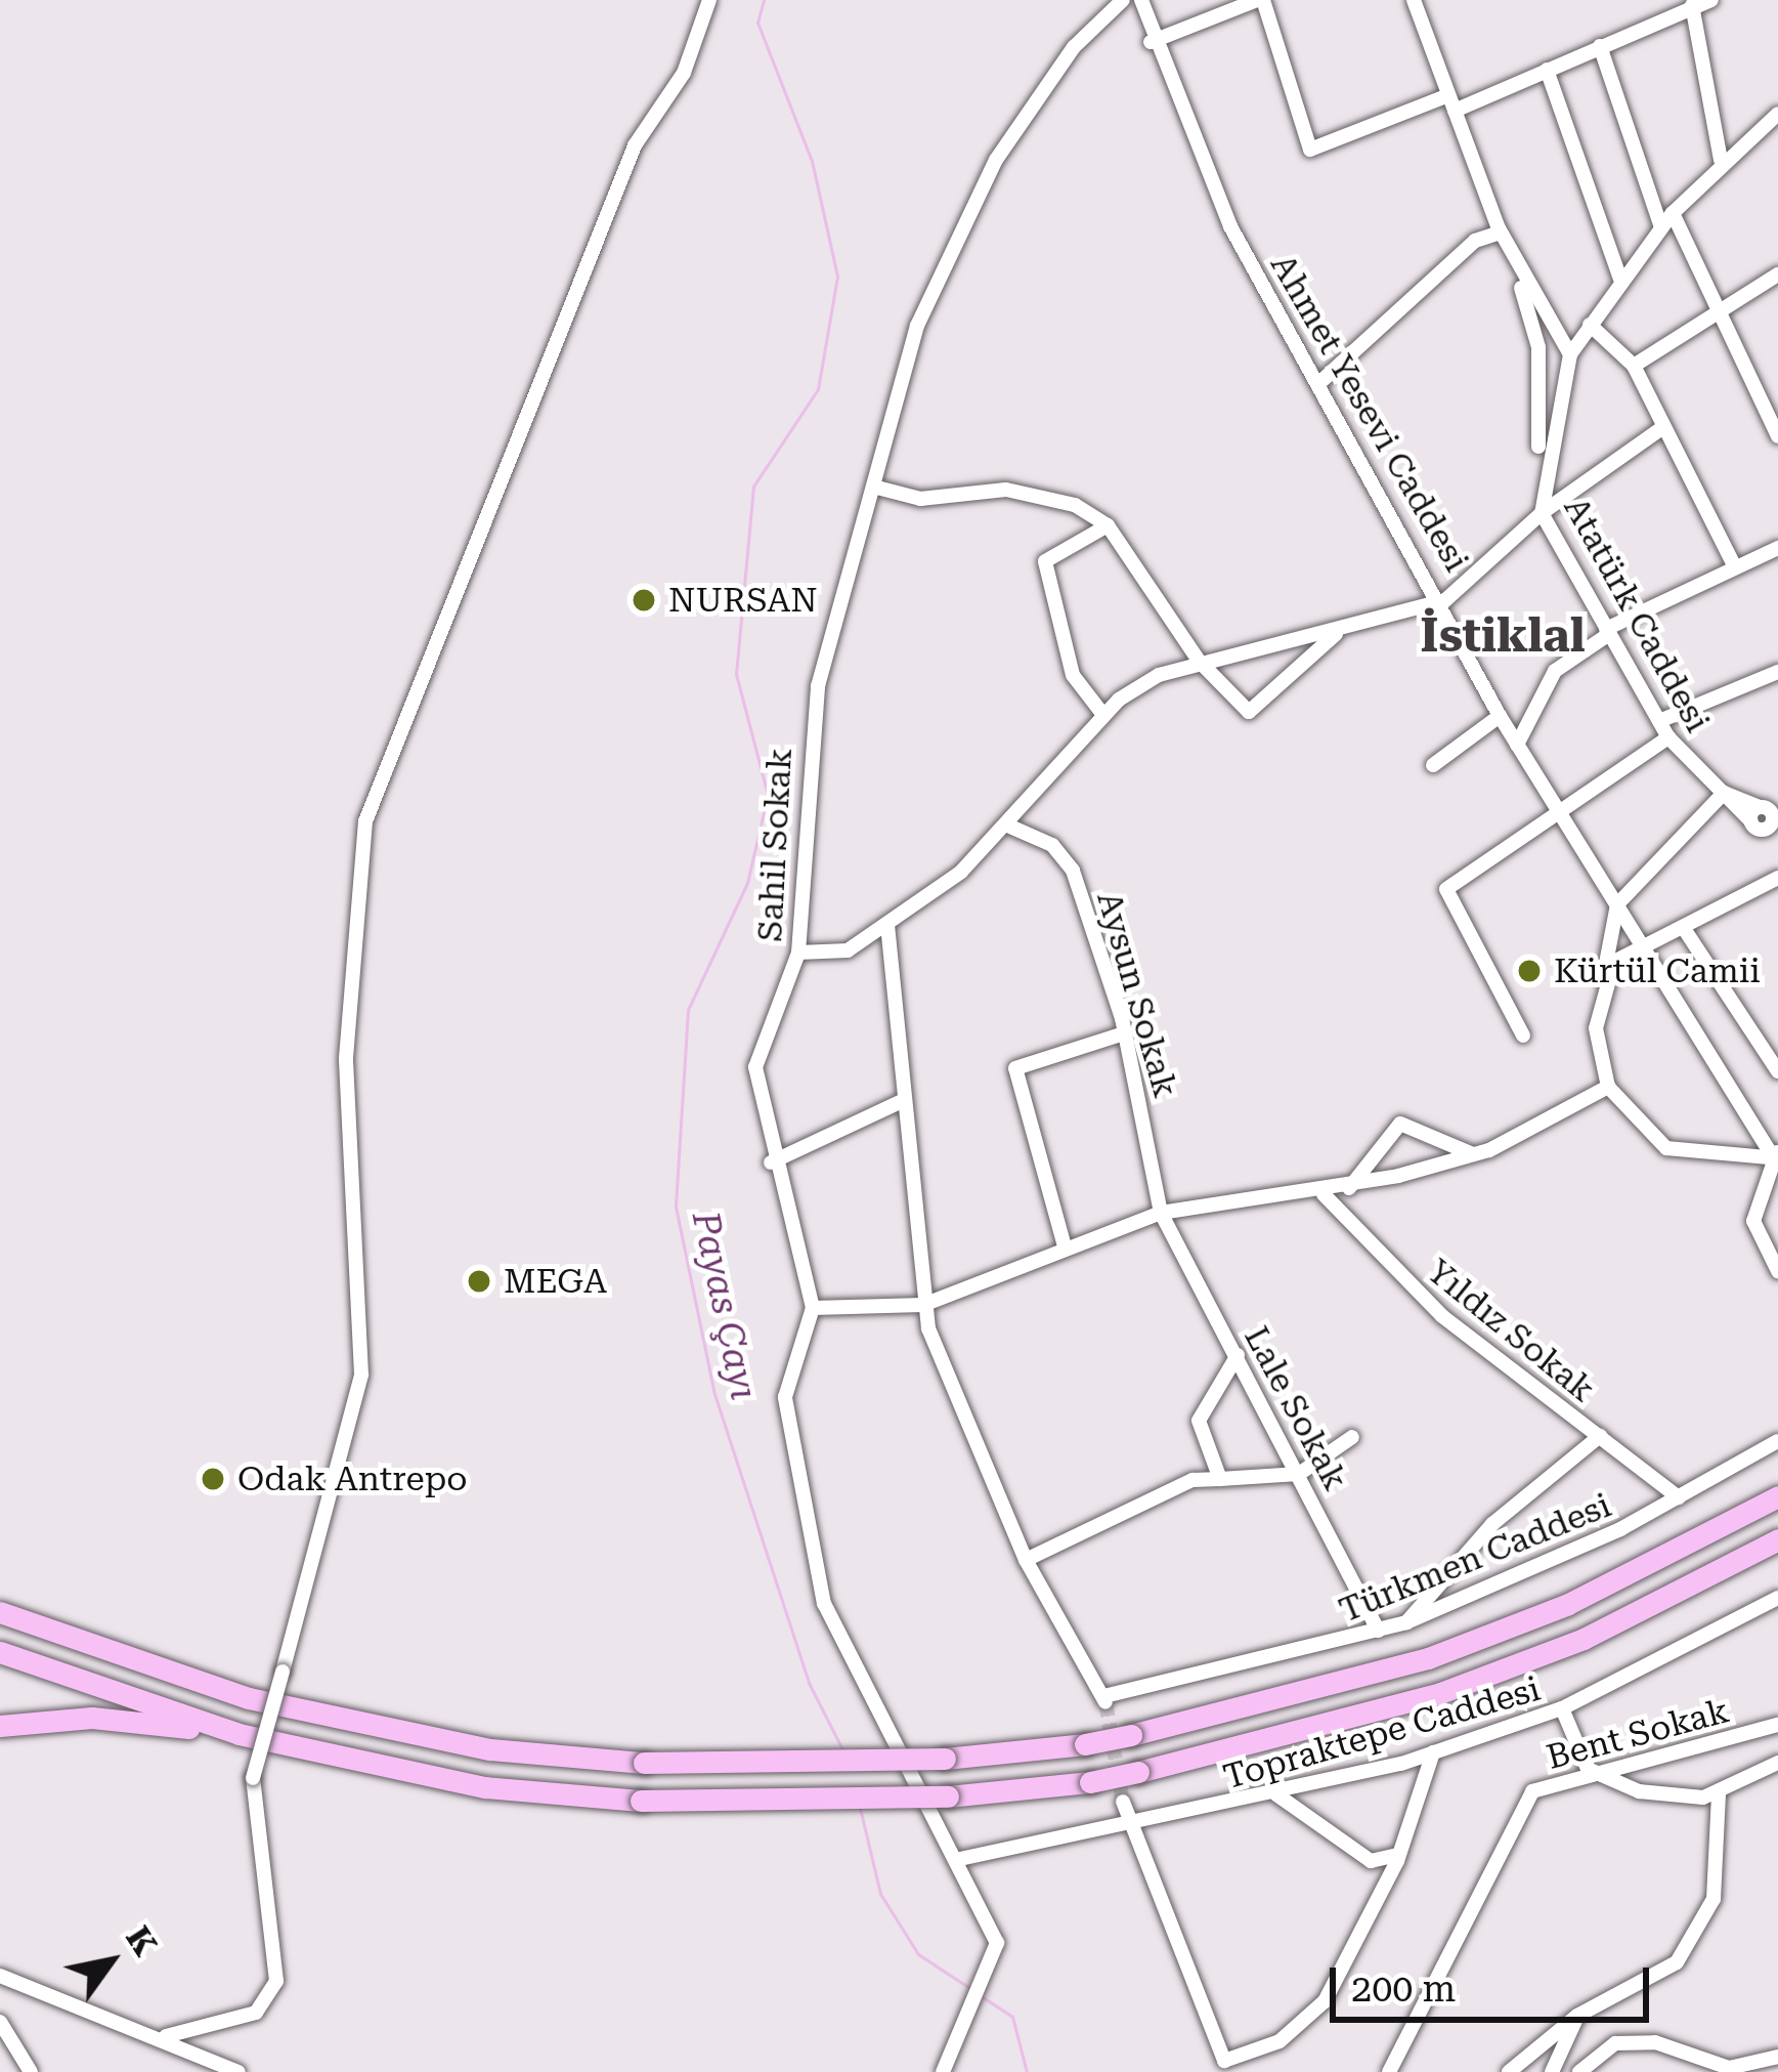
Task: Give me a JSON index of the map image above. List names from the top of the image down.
{
  "streets": {
    "street": [
      "Ahmet Yesevi Caddesi",
      "Atatürk Caddesi",
      "Sahil Sokak",
      "Aysun Sokak",
      "Yıldız Sokak",
      "Lale Sokak",
      "Türkmen Caddesi",
      "Topraktepe Caddesi",
      "Bent Sokak"
    ]
  },
  "crossings": [
    ["Aysun Sokak", "Lale Sokak"],
    ["Yıldız Sokak", "Türkmen Caddesi"],
    ["Lale Sokak", "Türkmen Caddesi"],
    ["Topraktepe Caddesi", "Bent Sokak"]
  ],
  "districts": ["İstiklal"],
  "water": ["Payas Çayı"],
  "places": [
    "NURSAN",
    "Kürtül Camii",
    "MEGA",
    "Odak Antrepo"
  ],
  "scale_bar": "200 m",
  "north": "top right"
}
